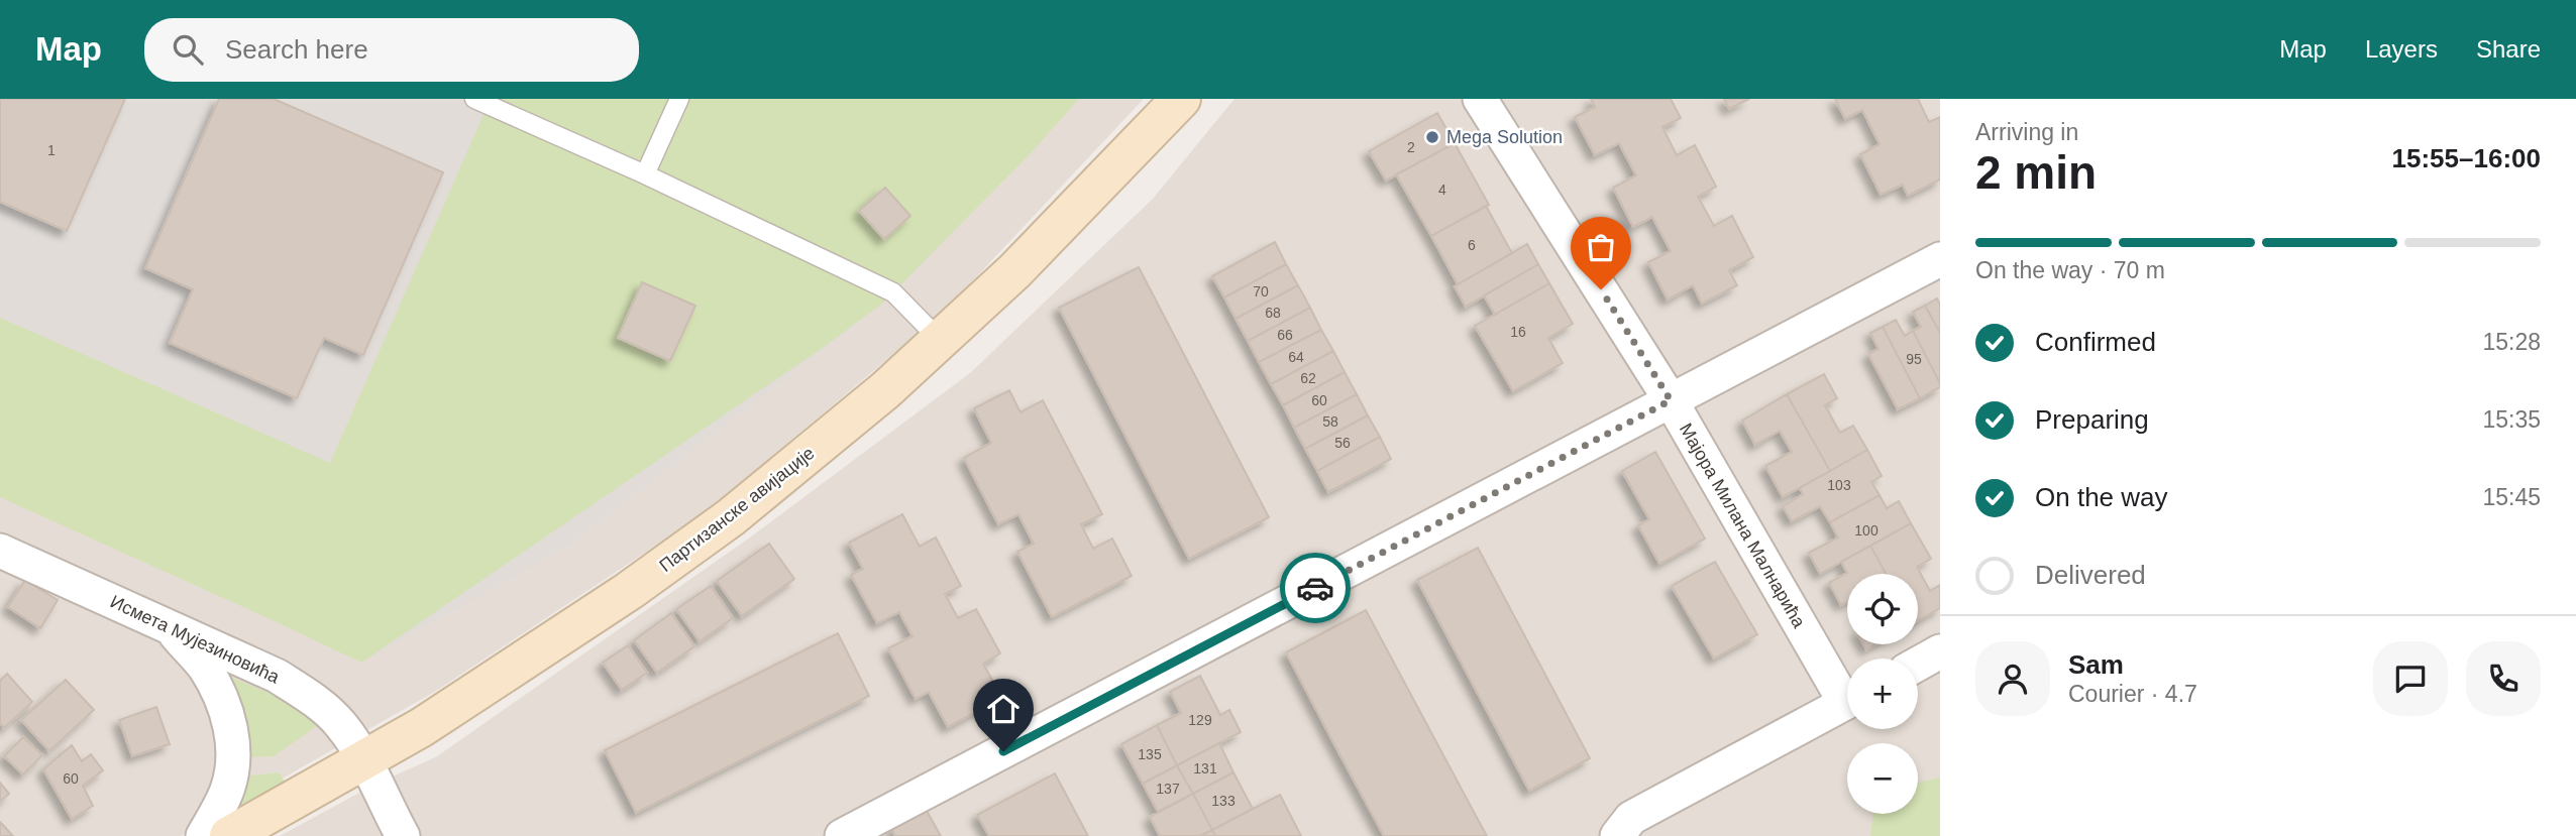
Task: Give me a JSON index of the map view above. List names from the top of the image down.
{
  "streets": {
    "street": ["Партизанске авијације", "Мајора Милана Малнарића", "Исмета Мујезиновића"]
  },
  "crossings": [
    ["Партизанске авијације", "Исмета Мујезиновића"]
  ],
  "places": ["Mega Solution"],
  "house_numbers": [
    "2",
    "1",
    "4",
    "6",
    "70",
    "68",
    "16",
    "66",
    "64",
    "95",
    "62",
    "60",
    "58",
    "56",
    "103",
    "100",
    "129",
    "135",
    "131",
    "60",
    "137",
    "133"
  ],
  "page": {
    "header": "Map",
    "search": "Search here",
    "nav": ["Map", "Layers", "Share"],
    "heading": ["2 min", "Arriving in", "15:55–16:00"],
    "panel": ["Sam", "Courier · 4.7"],
    "bar": "On the way · 70 m",
    "list": [
      ["Confirmed", "15:28"],
      ["Preparing", "15:35"],
      ["On the way", "15:45"],
      "Delivered"
    ],
    "map_buttons": ["+", "−"]
  }
}
